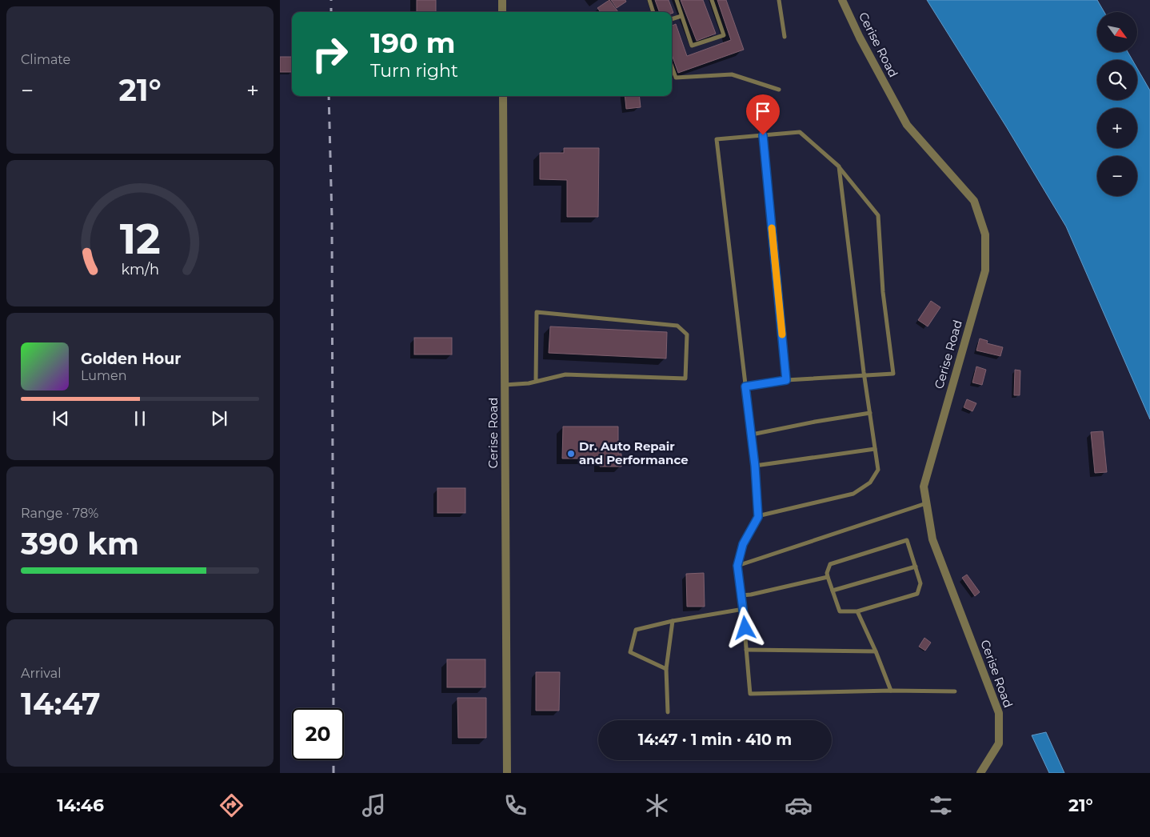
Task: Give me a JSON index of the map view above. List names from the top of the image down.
{
  "streets": {
    "street": ["Cerise Road"]
  },
  "places": ["Dr. Auto Repair and Performance"],
  "north": "bottom right",
  "page": {
    "tile": [
      "Climate",
      ["Range · 78%", "390 km"],
      ["Arrival", "14:47"]
    ],
    "map_buttons": ["+", "−"],
    "turn": ["190 m", "Turn right"],
    "heat": ["−", "21°", "+"],
    "song": ["Golden Hour", "Lumen"],
    "limit": "20",
    "trip": "14:47 · 1 min · 410 m",
    "tabs": ["14:46", "21°"],
    "gauge": ["12", "km/h"]
  }
}
